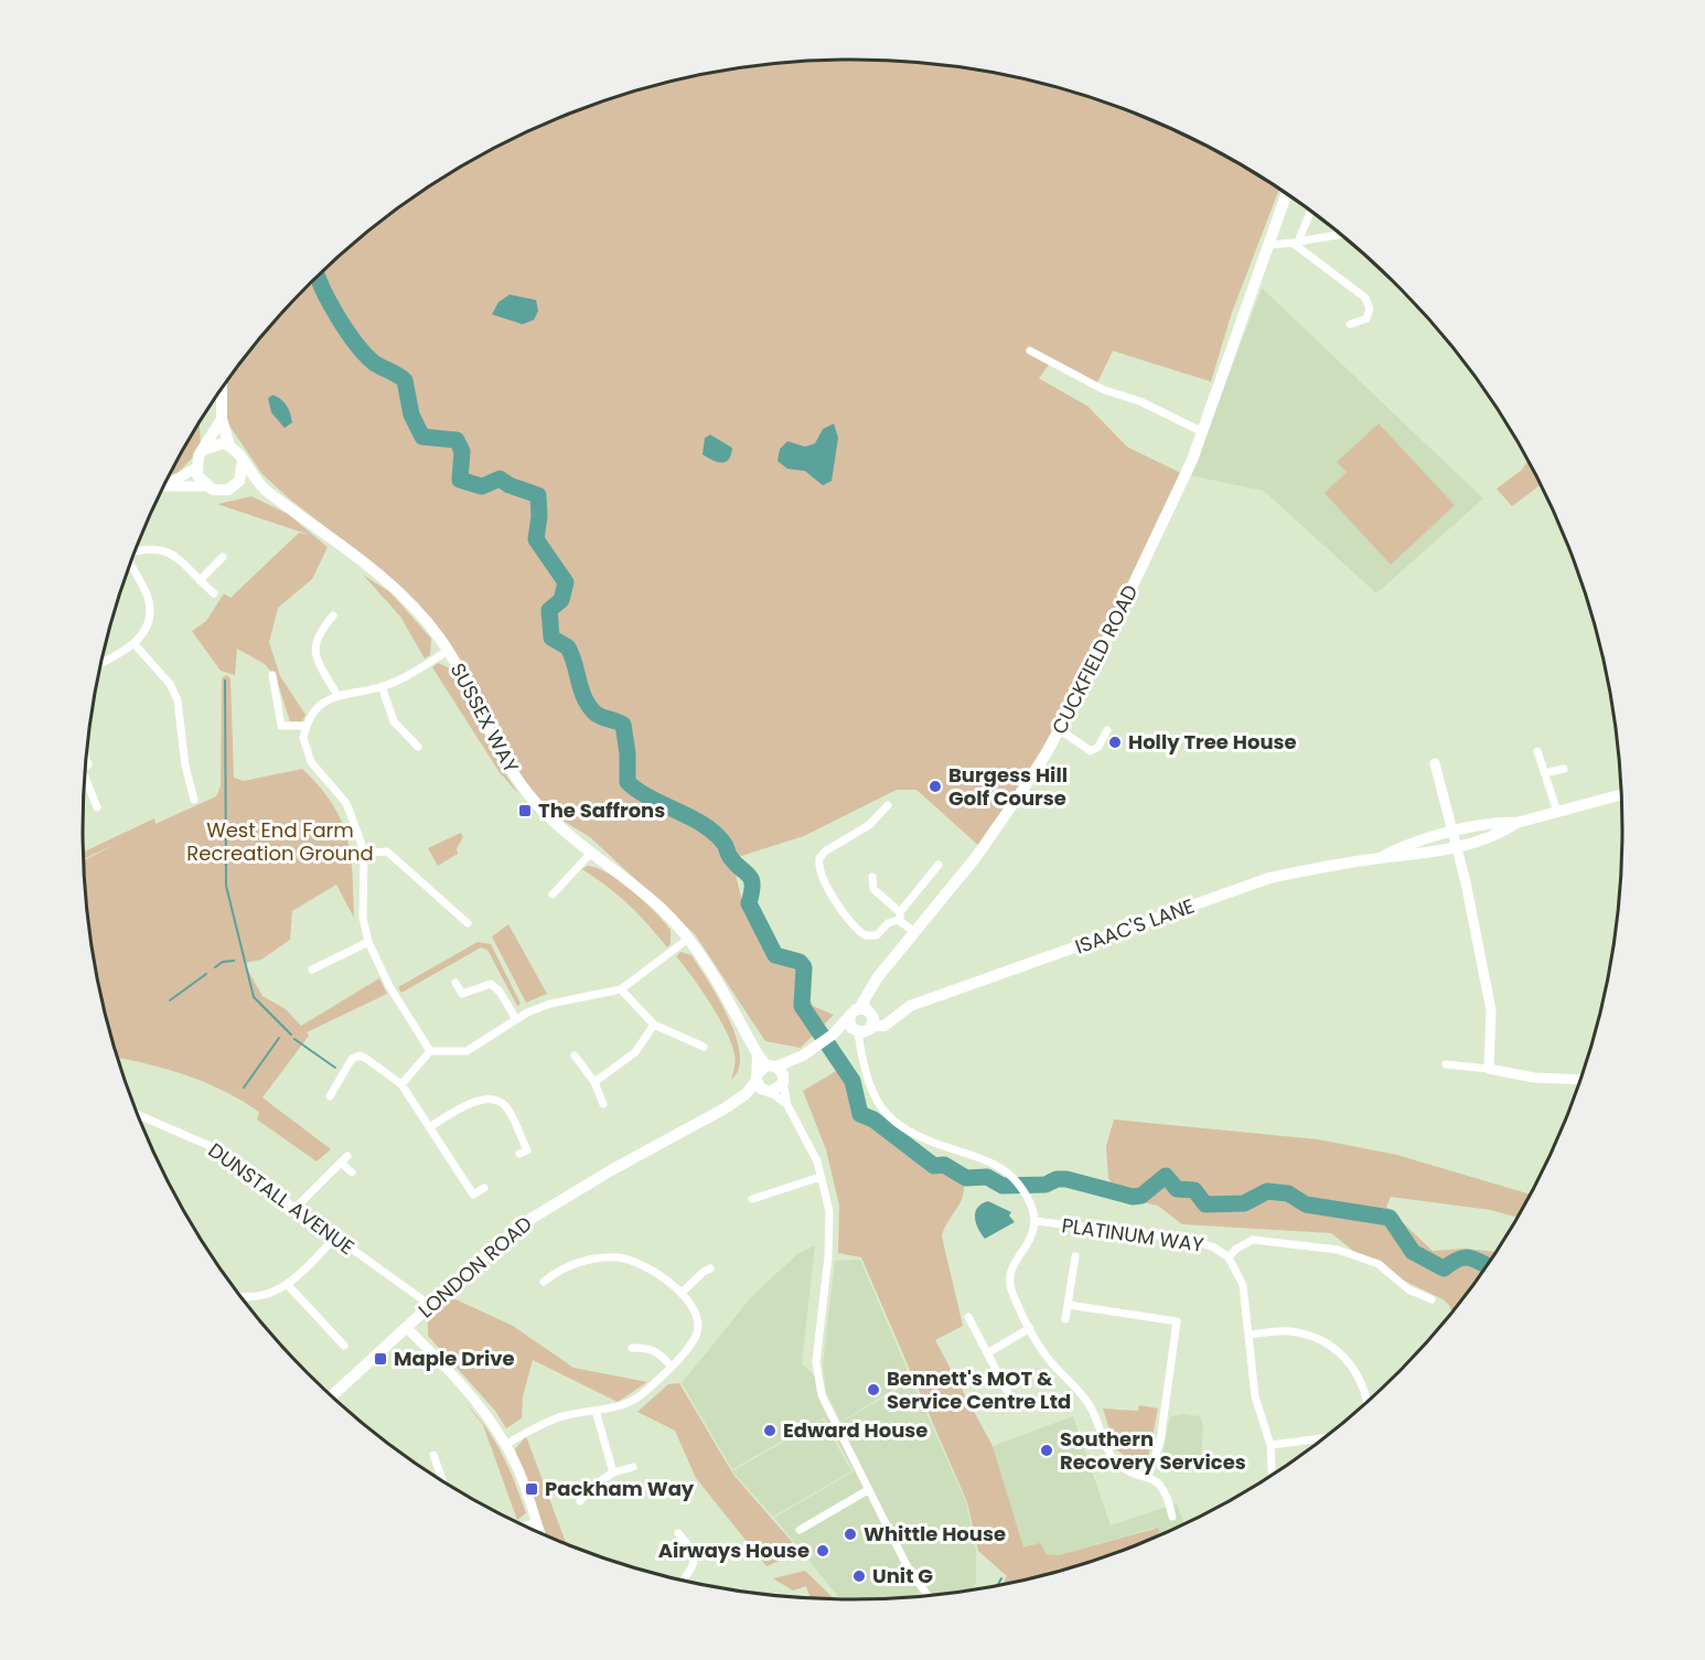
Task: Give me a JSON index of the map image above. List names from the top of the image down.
{
  "streets": {
    "main road": [
      "CUCKFIELD ROAD",
      "SUSSEX WAY",
      "ISAAC'S LANE",
      "LONDON ROAD"
    ],
    "street": ["DUNSTALL AVENUE", "PLATINUM WAY"]
  },
  "crossings": [
    ["CUCKFIELD ROAD", "ISAAC'S LANE"],
    ["CUCKFIELD ROAD", "LONDON ROAD"],
    ["SUSSEX WAY", "LONDON ROAD"],
    ["ISAAC'S LANE", "LONDON ROAD"],
    ["DUNSTALL AVENUE", "LONDON ROAD"]
  ],
  "parks": ["West End Farm Recreation Ground"],
  "places": {
    "other": [
      "Holly Tree House",
      "Burgess Hill Golf Course",
      "Bennett's MOT & Service Centre Ltd",
      "Edward House",
      "Southern Recovery Services",
      "Whittle House",
      "Airways House",
      "Unit G"
    ],
    "transit": ["The Saffrons", "Maple Drive", "Packham Way"]
  }
}
